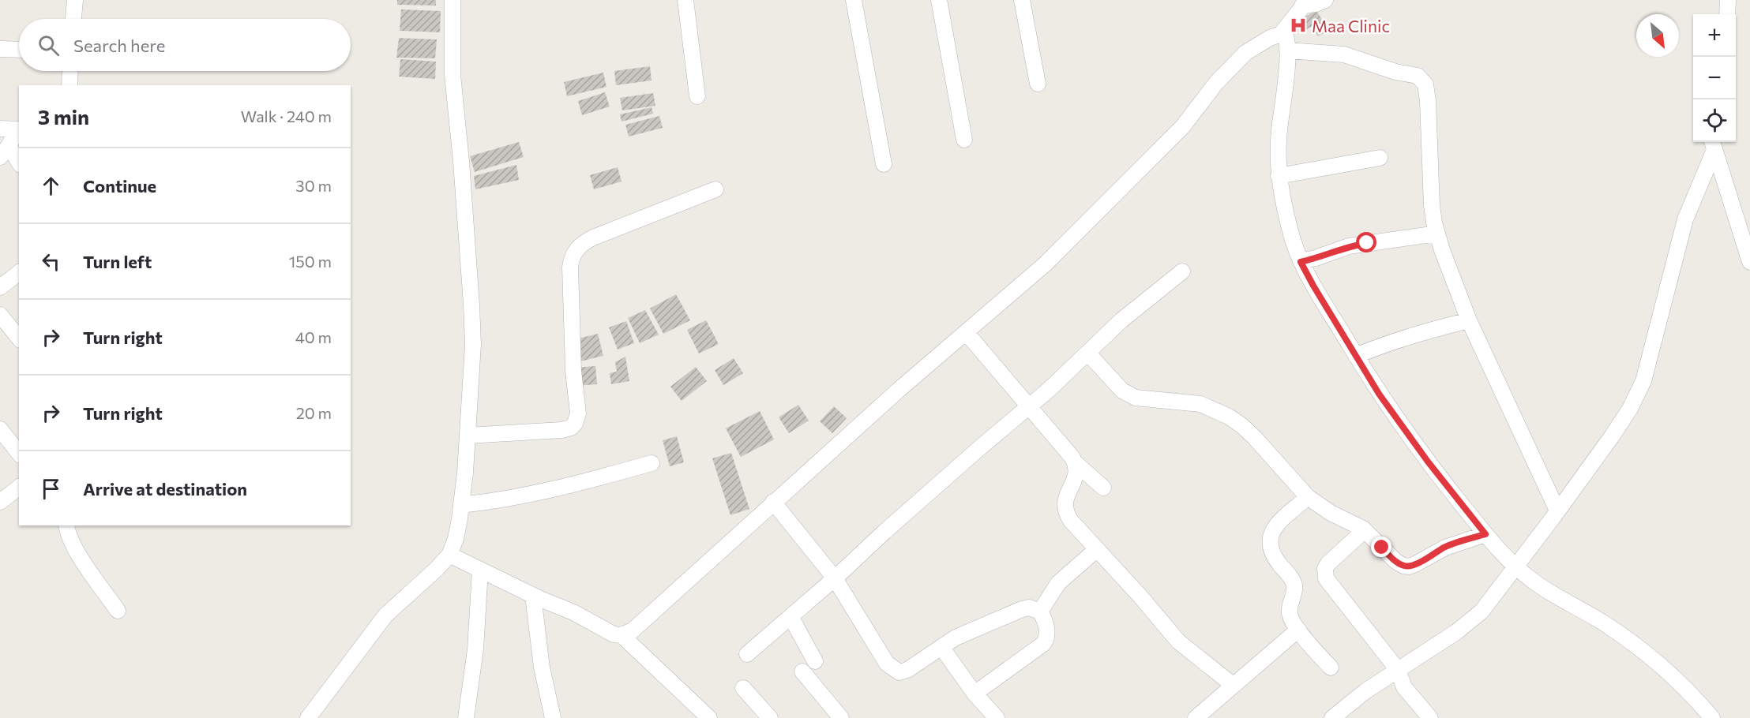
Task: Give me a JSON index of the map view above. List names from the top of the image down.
{
  "places": {
    "hospital": ["Maa Clinic"]
  },
  "north": "bottom right",
  "page": {
    "map_buttons": ["+", "−"],
    "search": "Search here",
    "heading": ["3 min", "Walk · 240 m"],
    "list": [
      ["Continue", "30 m"],
      ["Turn left", "150 m"],
      ["Turn right", "40 m"],
      ["Turn right", "20 m"],
      "Arrive at destination"
    ]
  }
}
